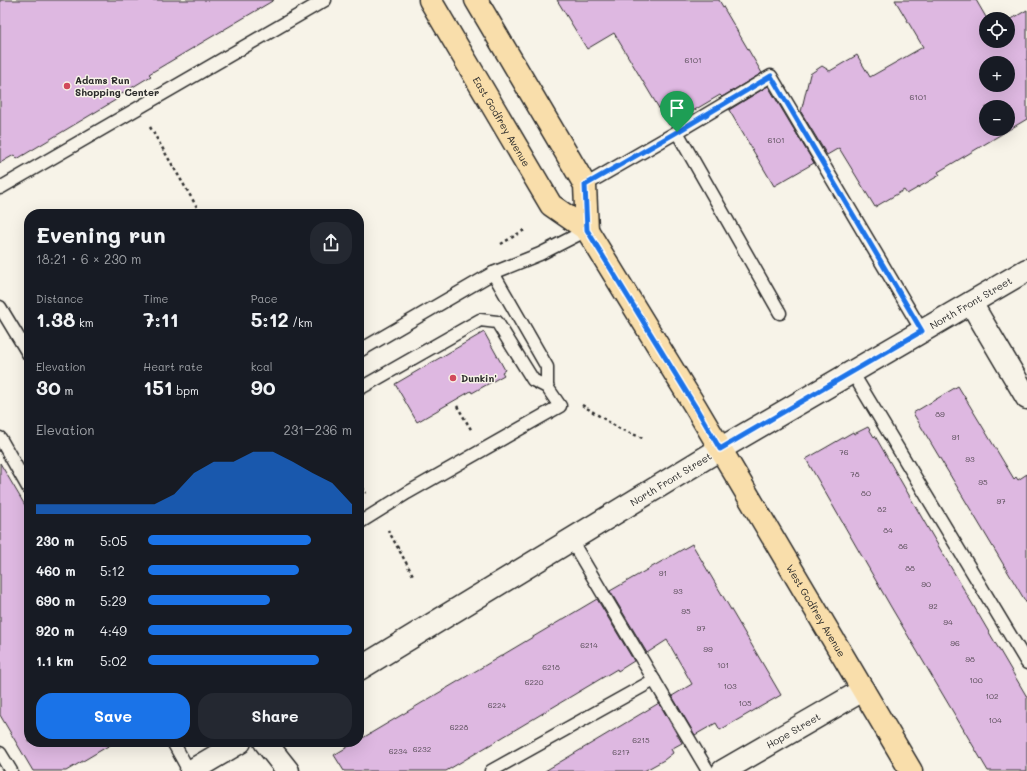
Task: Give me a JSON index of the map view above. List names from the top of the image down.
{
  "streets": {
    "main road": ["East Godfrey Avenue", "West Godfrey Avenue"],
    "street": ["North Front Street", "Hope Street"]
  },
  "crossings": [
    ["East Godfrey Avenue", "North Front Street"],
    ["East Godfrey Avenue", "West Godfrey Avenue"],
    ["North Front Street", "West Godfrey Avenue"],
    ["West Godfrey Avenue", "Hope Street"]
  ],
  "places": ["Adams Run Shopping Center", "Dunkin'"],
  "house_numbers": [
    "6101",
    "6101",
    "6101",
    "89",
    "91",
    "76",
    "93",
    "78",
    "95",
    "80",
    "97",
    "82",
    "84",
    "86",
    "88",
    "91",
    "90",
    "93",
    "92",
    "95",
    "94",
    "97",
    "96",
    "6214",
    "99",
    "98",
    "101",
    "6218",
    "100",
    "6220",
    "103",
    "102",
    "105",
    "6224",
    "104",
    "6228",
    "6215",
    "6232",
    "6234",
    "6217"
  ],
  "page": {
    "map_buttons": ["+", "−"],
    "heading": ["Evening run", "18:21 · 6 × 230 m"],
    "stats": [
      ["Distance", "1.38 km"],
      ["Time", "7:11"],
      ["Pace", "5:12 /km"],
      ["Elevation", "30 m"],
      ["Heart rate", "151 bpm"],
      ["kcal", "90"]
    ],
    "chart": ["Elevation", "231–236 m"],
    "list": [
      {
        "name": "230 m",
        "note": "5:05"
      },
      {
        "name": "460 m",
        "note": "5:12"
      },
      {
        "name": "690 m",
        "note": "5:29"
      },
      {
        "name": "920 m",
        "note": "4:49"
      },
      {
        "name": "1.1 km",
        "note": "5:02"
      }
    ],
    "buttons": ["Save", "Share"]
  }
}
